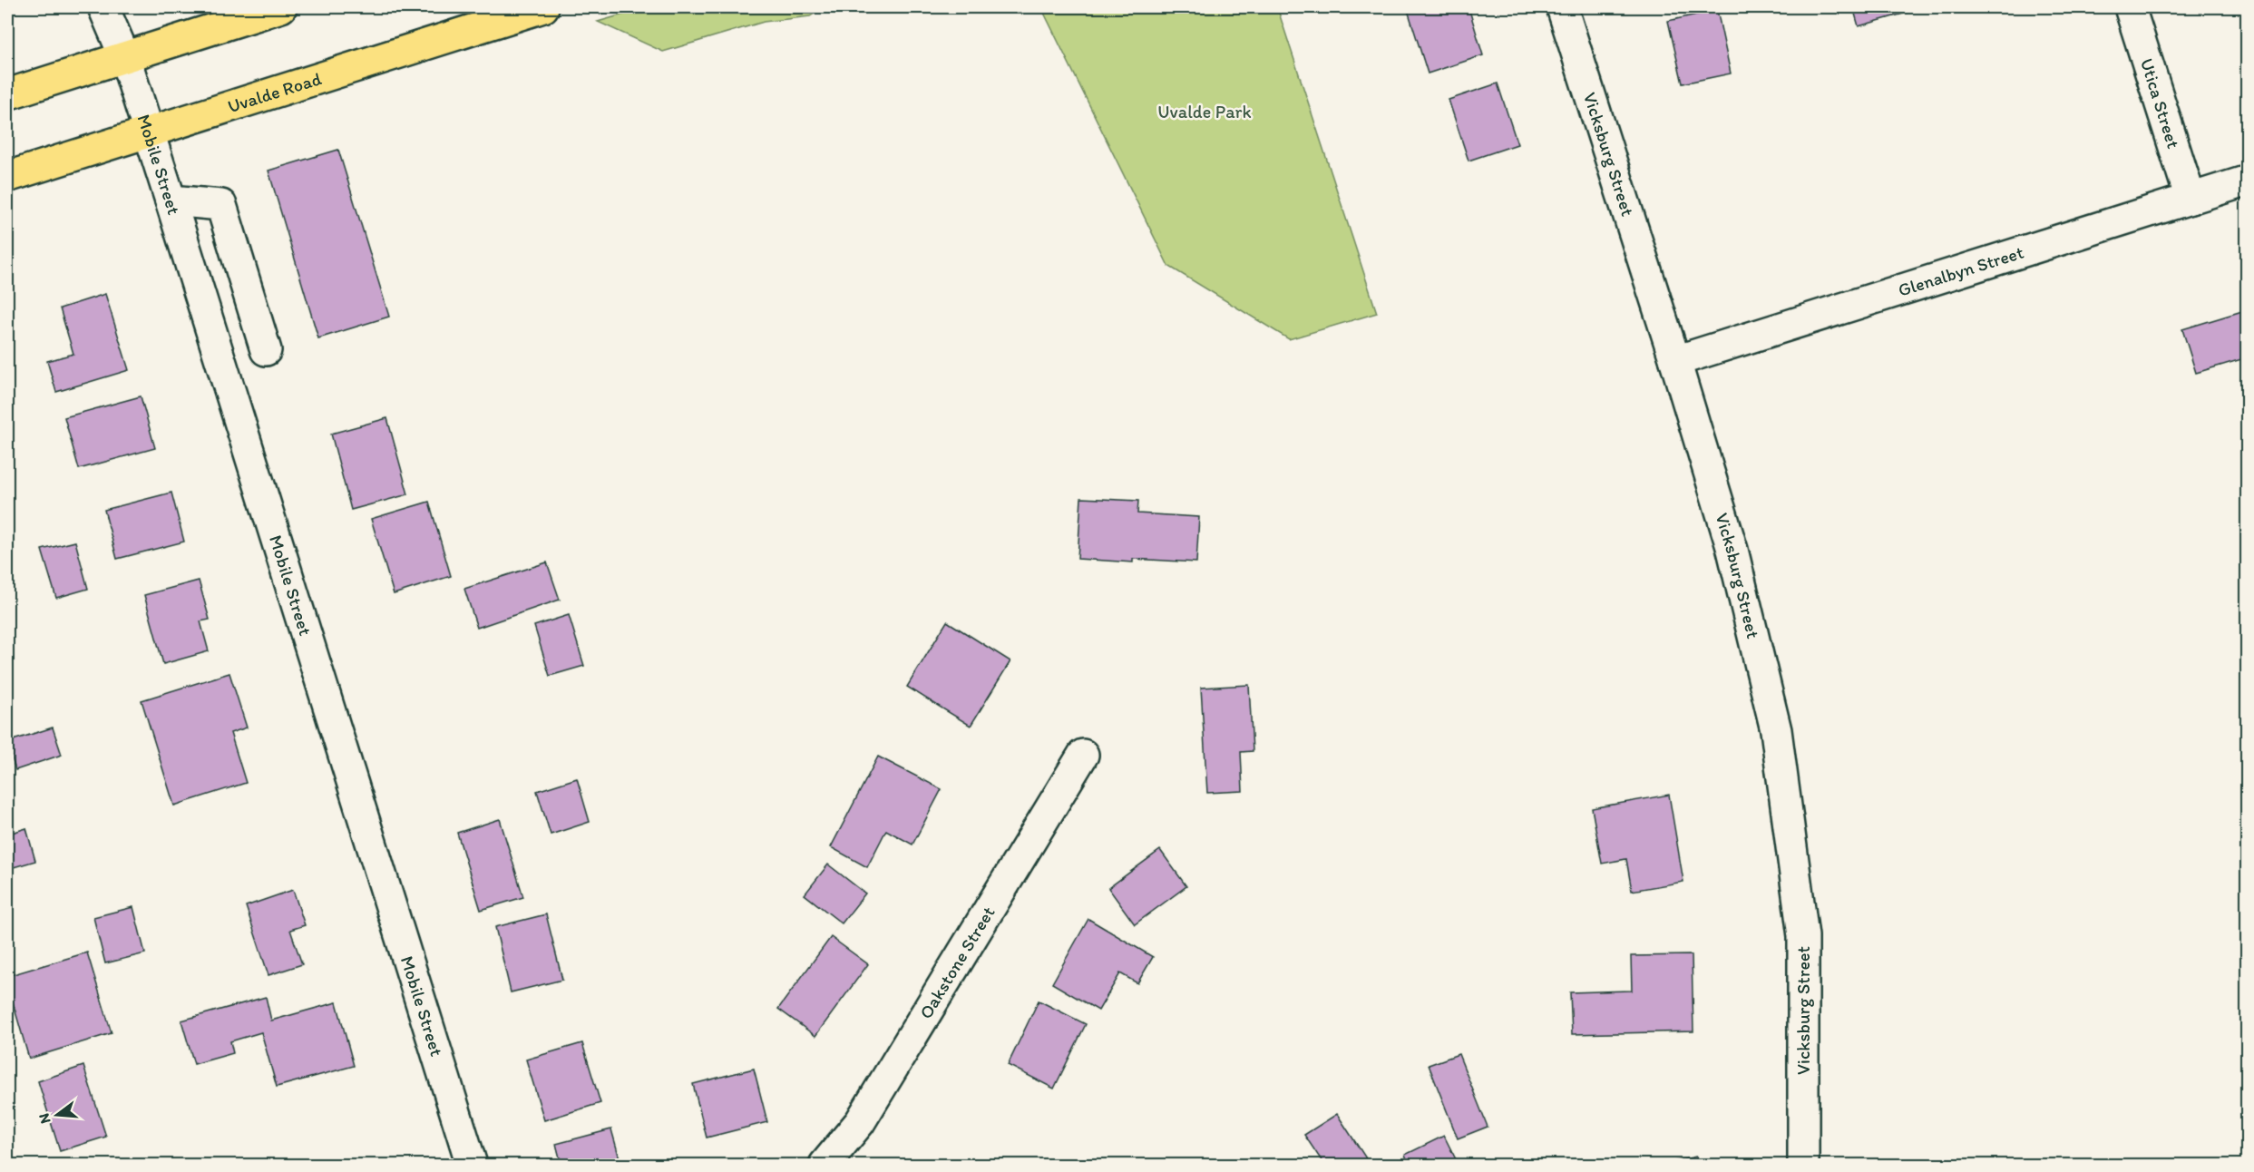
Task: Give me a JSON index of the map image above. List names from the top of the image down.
{
  "streets": {
    "main road": ["Uvalde Road"],
    "street": [
      "Utica Street",
      "Vicksburg Street",
      "Mobile Street",
      "Glenalbyn Street",
      "Oakstone Street"
    ]
  },
  "crossings": [
    ["Uvalde Road", "Mobile Street"],
    ["Utica Street", "Glenalbyn Street"],
    ["Vicksburg Street", "Glenalbyn Street"]
  ],
  "parks": ["Uvalde Park"],
  "north": "left"
}
